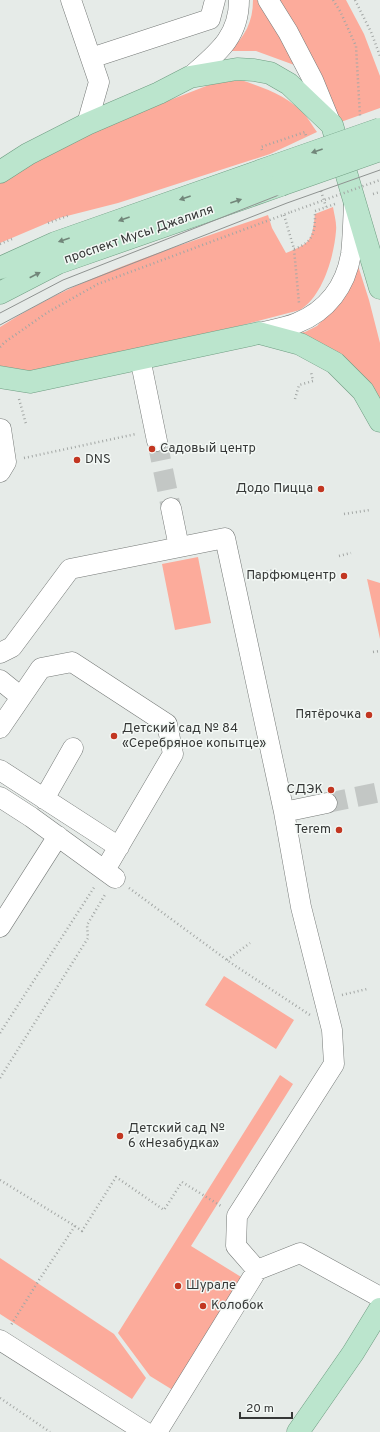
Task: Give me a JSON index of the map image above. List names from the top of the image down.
{
  "streets": {
    "main road": ["проспект Мусы Джалиля"]
  },
  "places": [
    "Садовый центр",
    "DNS",
    "Додо Пицца",
    "Парфюмцентр",
    "Пятёрочка",
    "Детский сад № 84 «Серебряное копытце»",
    "СДЭК",
    "Terem",
    "Детский сад № 6 «Незабудка»",
    "Шурале",
    "Колобок"
  ],
  "scale_bar": "20 m"
}
